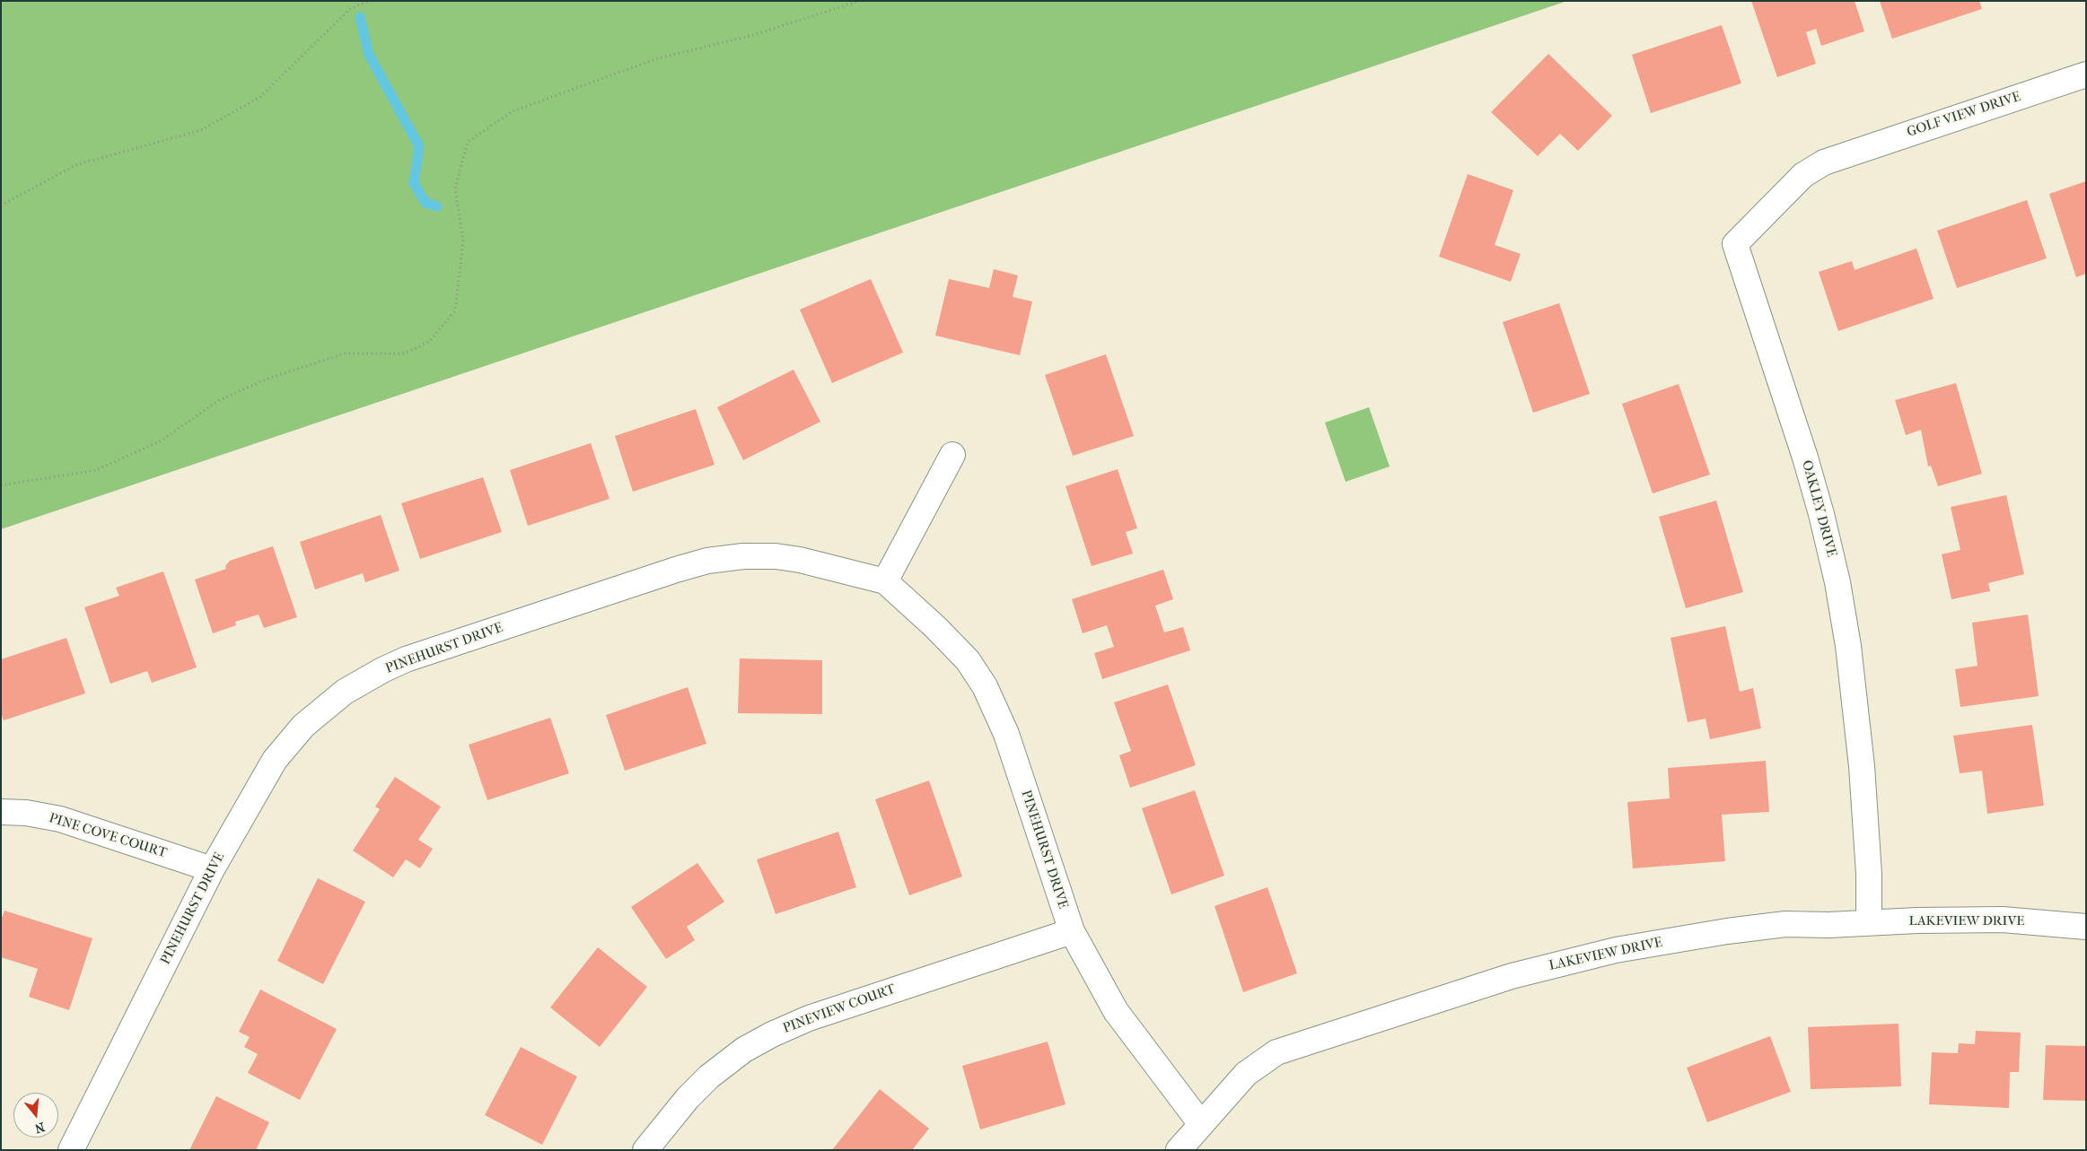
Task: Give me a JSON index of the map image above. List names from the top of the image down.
{
  "streets": {
    "street": [
      "GOLF VIEW DRIVE",
      "OAKLEY DRIVE",
      "PINEHURST DRIVE",
      "PINE COVE COURT",
      "LAKEVIEW DRIVE",
      "PINEVIEW COURT"
    ]
  },
  "crossings": [
    ["GOLF VIEW DRIVE", "OAKLEY DRIVE"],
    ["OAKLEY DRIVE", "LAKEVIEW DRIVE"],
    ["PINEHURST DRIVE", "PINE COVE COURT"],
    ["PINEHURST DRIVE", "LAKEVIEW DRIVE"],
    ["PINEHURST DRIVE", "PINEVIEW COURT"]
  ],
  "north": "bottom"
}
